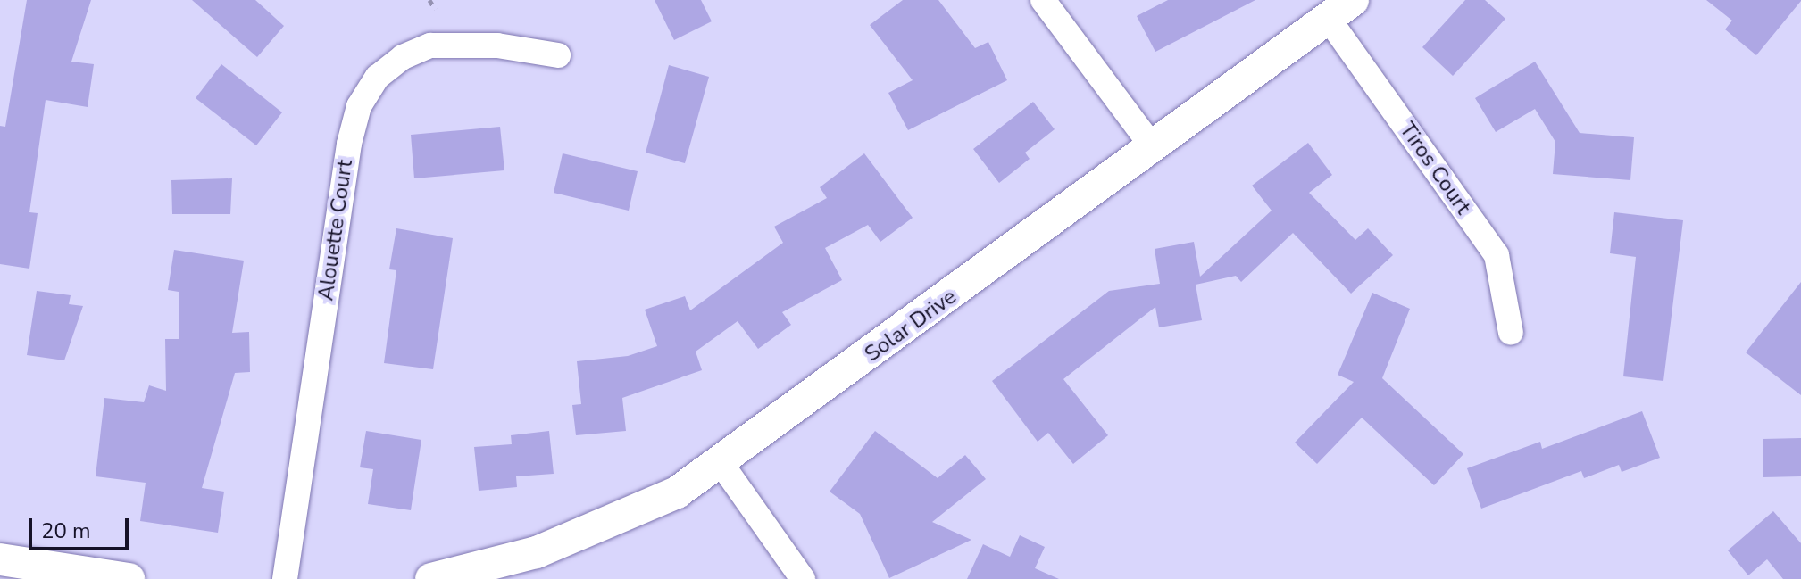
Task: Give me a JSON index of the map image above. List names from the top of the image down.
{
  "streets": {
    "street": ["Tiros Court", "Alouette Court", "Solar Drive"]
  },
  "crossings": [
    ["Tiros Court", "Solar Drive"]
  ],
  "scale_bar": "20 m"
}
